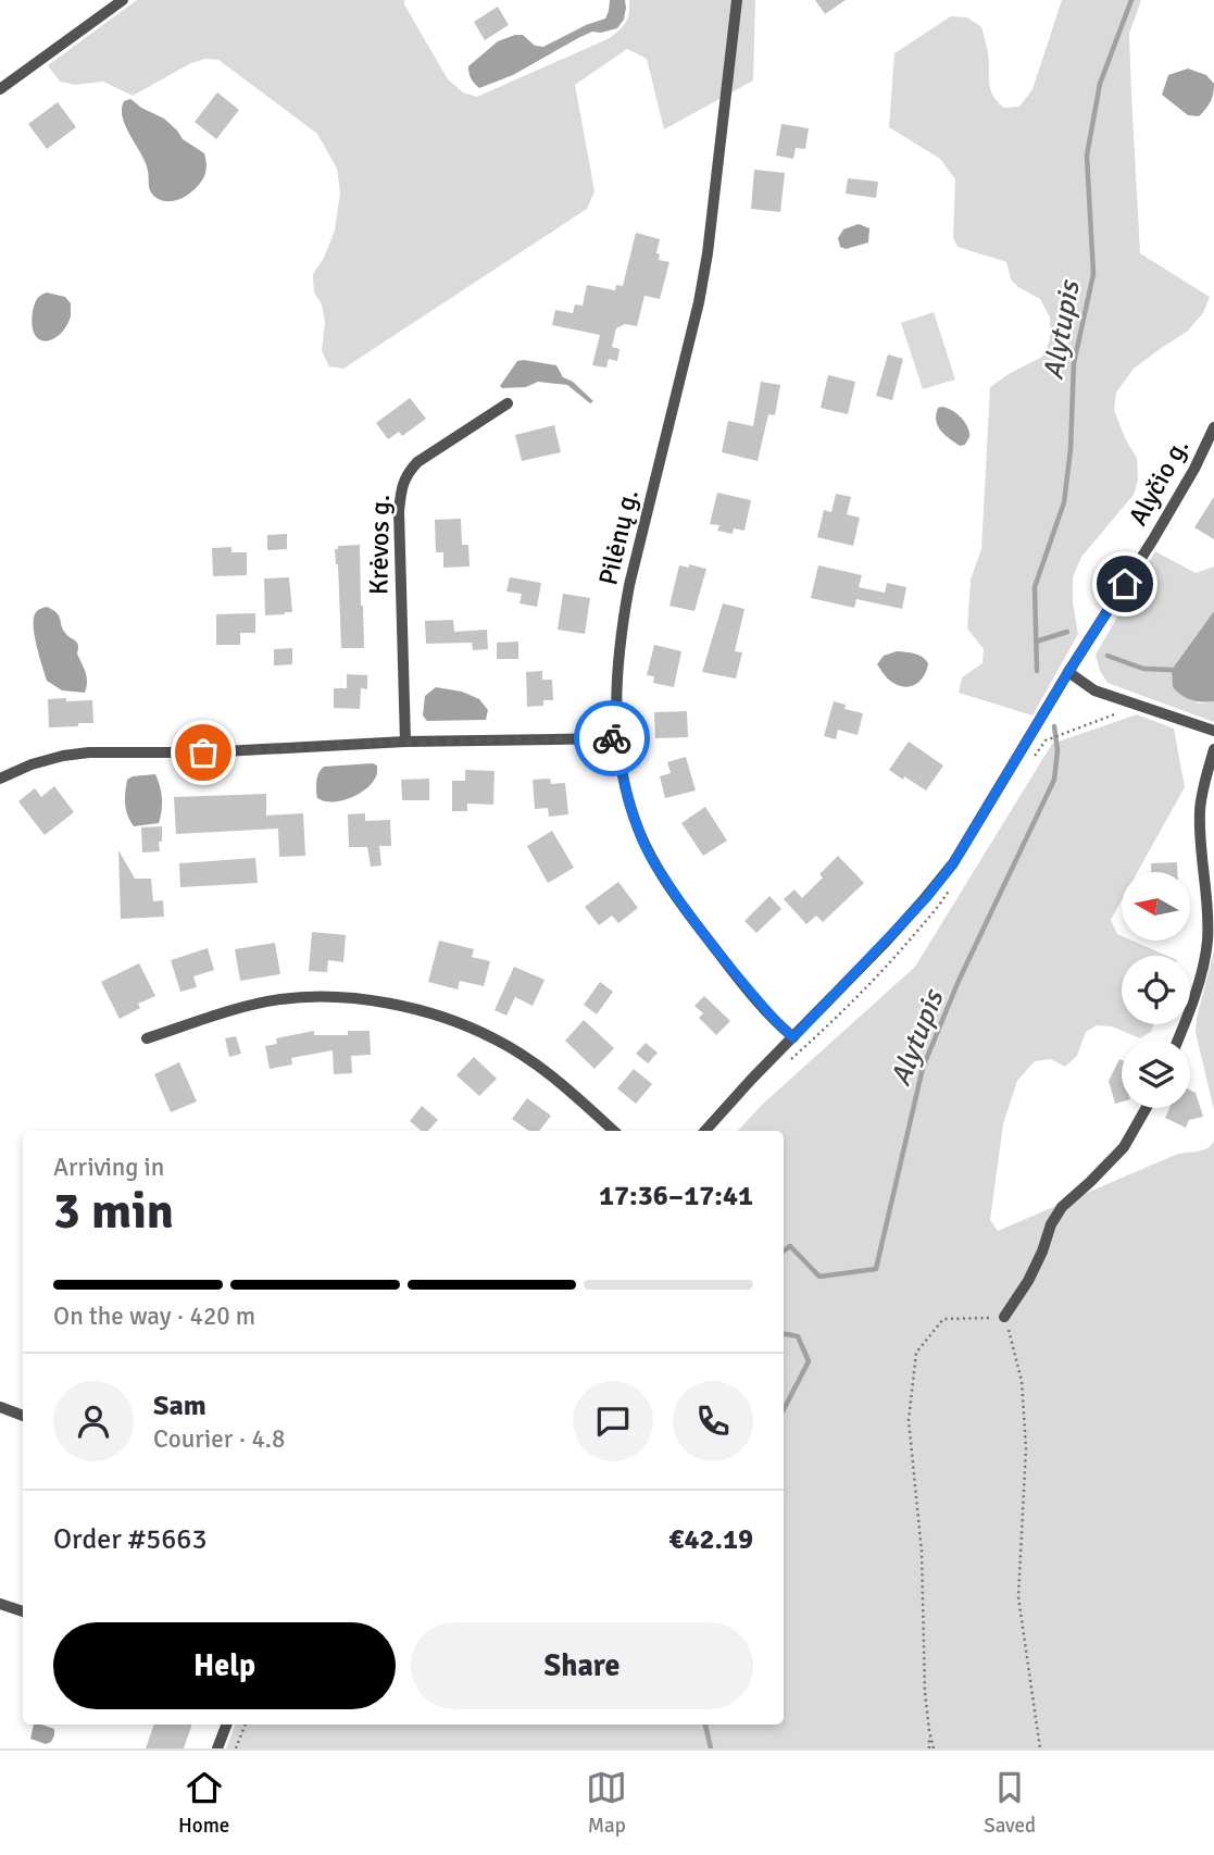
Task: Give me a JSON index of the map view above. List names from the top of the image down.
{
  "streets": {
    "street": ["Alyčio g.", "Pilėnų g.", "Krėvos g."]
  },
  "crossings": [
    ["Alyčio g.", "Pilėnų g."]
  ],
  "water": ["Alytupis"],
  "north": "left",
  "page": {
    "heading": ["3 min", "Arriving in", "17:36–17:41"],
    "panel": [
      "Sam",
      "Courier · 4.8",
      "Order #5663",
      "€42.19"
    ],
    "bar": "On the way · 420 m",
    "buttons": ["Help", "Share"],
    "tabs": ["Home", "Map", "Saved"]
  }
}
